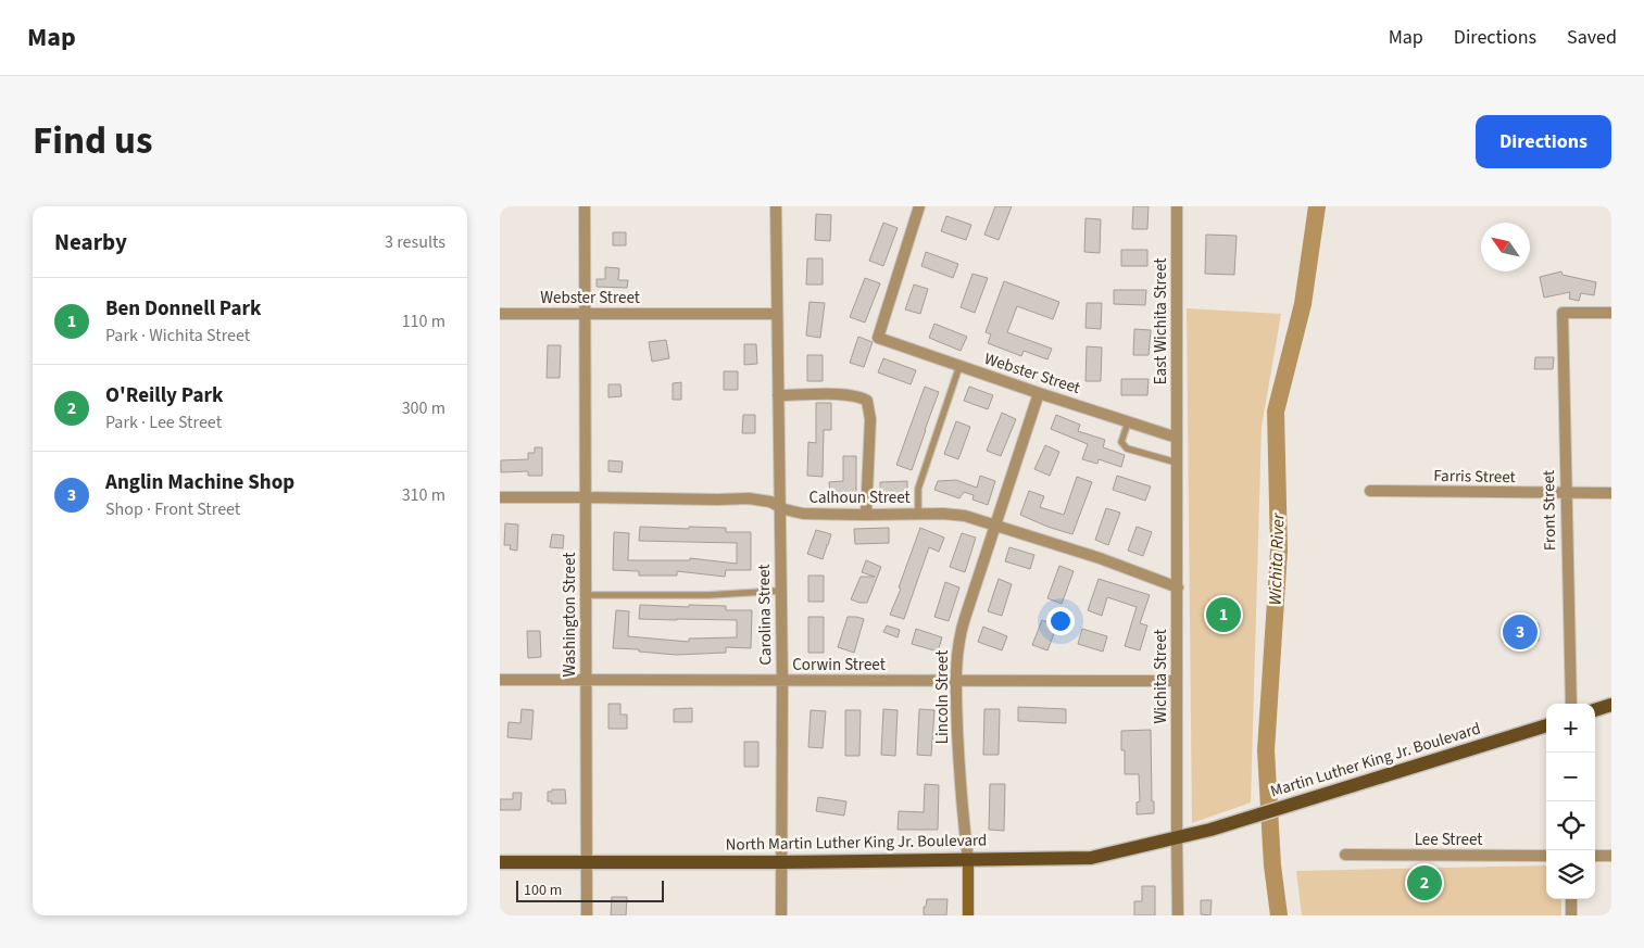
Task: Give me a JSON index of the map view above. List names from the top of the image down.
{
  "streets": {
    "main road": ["Lincoln Street", "Martin Luther King Jr. Boulevard", "North Martin Luther King Jr. Boulevard"],
    "street": [
      "Webster Street",
      "East Wichita Street",
      "Farris Street",
      "Calhoun Street",
      "Front Street",
      "Washington Street",
      "Carolina Street",
      "Corwin Street",
      "Wichita Street",
      "Lee Street"
    ]
  },
  "crossings": [
    ["Webster Street", "East Wichita Street"],
    ["Webster Street", "Washington Street"],
    ["Webster Street", "Carolina Street"],
    ["Webster Street", "Wichita Street"],
    ["Webster Street", "Lincoln Street"],
    ["East Wichita Street", "Wichita Street"],
    ["Farris Street", "Front Street"],
    ["Calhoun Street", "Washington Street"],
    ["Calhoun Street", "Carolina Street"],
    ["Calhoun Street", "Wichita Street"],
    ["Calhoun Street", "Lincoln Street"],
    ["Washington Street", "Corwin Street"],
    ["Washington Street", "North Martin Luther King Jr. Boulevard"],
    ["Carolina Street", "Corwin Street"],
    ["Carolina Street", "North Martin Luther King Jr. Boulevard"],
    ["Corwin Street", "Wichita Street"],
    ["Corwin Street", "Lincoln Street"],
    ["Wichita Street", "North Martin Luther King Jr. Boulevard"],
    ["Lincoln Street", "North Martin Luther King Jr. Boulevard"],
    ["Martin Luther King Jr. Boulevard", "North Martin Luther King Jr. Boulevard"]
  ],
  "water": ["Wichita River"],
  "scale_bar": "100 m",
  "north": "top left",
  "page": {
    "header": "Map",
    "nav": ["Map", "Directions", "Saved"],
    "title": "Find us",
    "buttons": "Directions",
    "heading": ["Nearby", "3 results"],
    "list": [
      {
        "mark": "1",
        "name": "Ben Donnell Park",
        "note": "Park · Wichita Street",
        "value": "110 m"
      },
      {
        "mark": "2",
        "name": "O'Reilly Park",
        "note": "Park · Lee Street",
        "value": "300 m"
      },
      {
        "mark": "3",
        "name": "Anglin Machine Shop",
        "note": "Shop · Front Street",
        "value": "310 m"
      }
    ],
    "pins": ["1", "3", "2"],
    "map_buttons": ["+", "−"],
    "scale": "100 m"
  }
}
